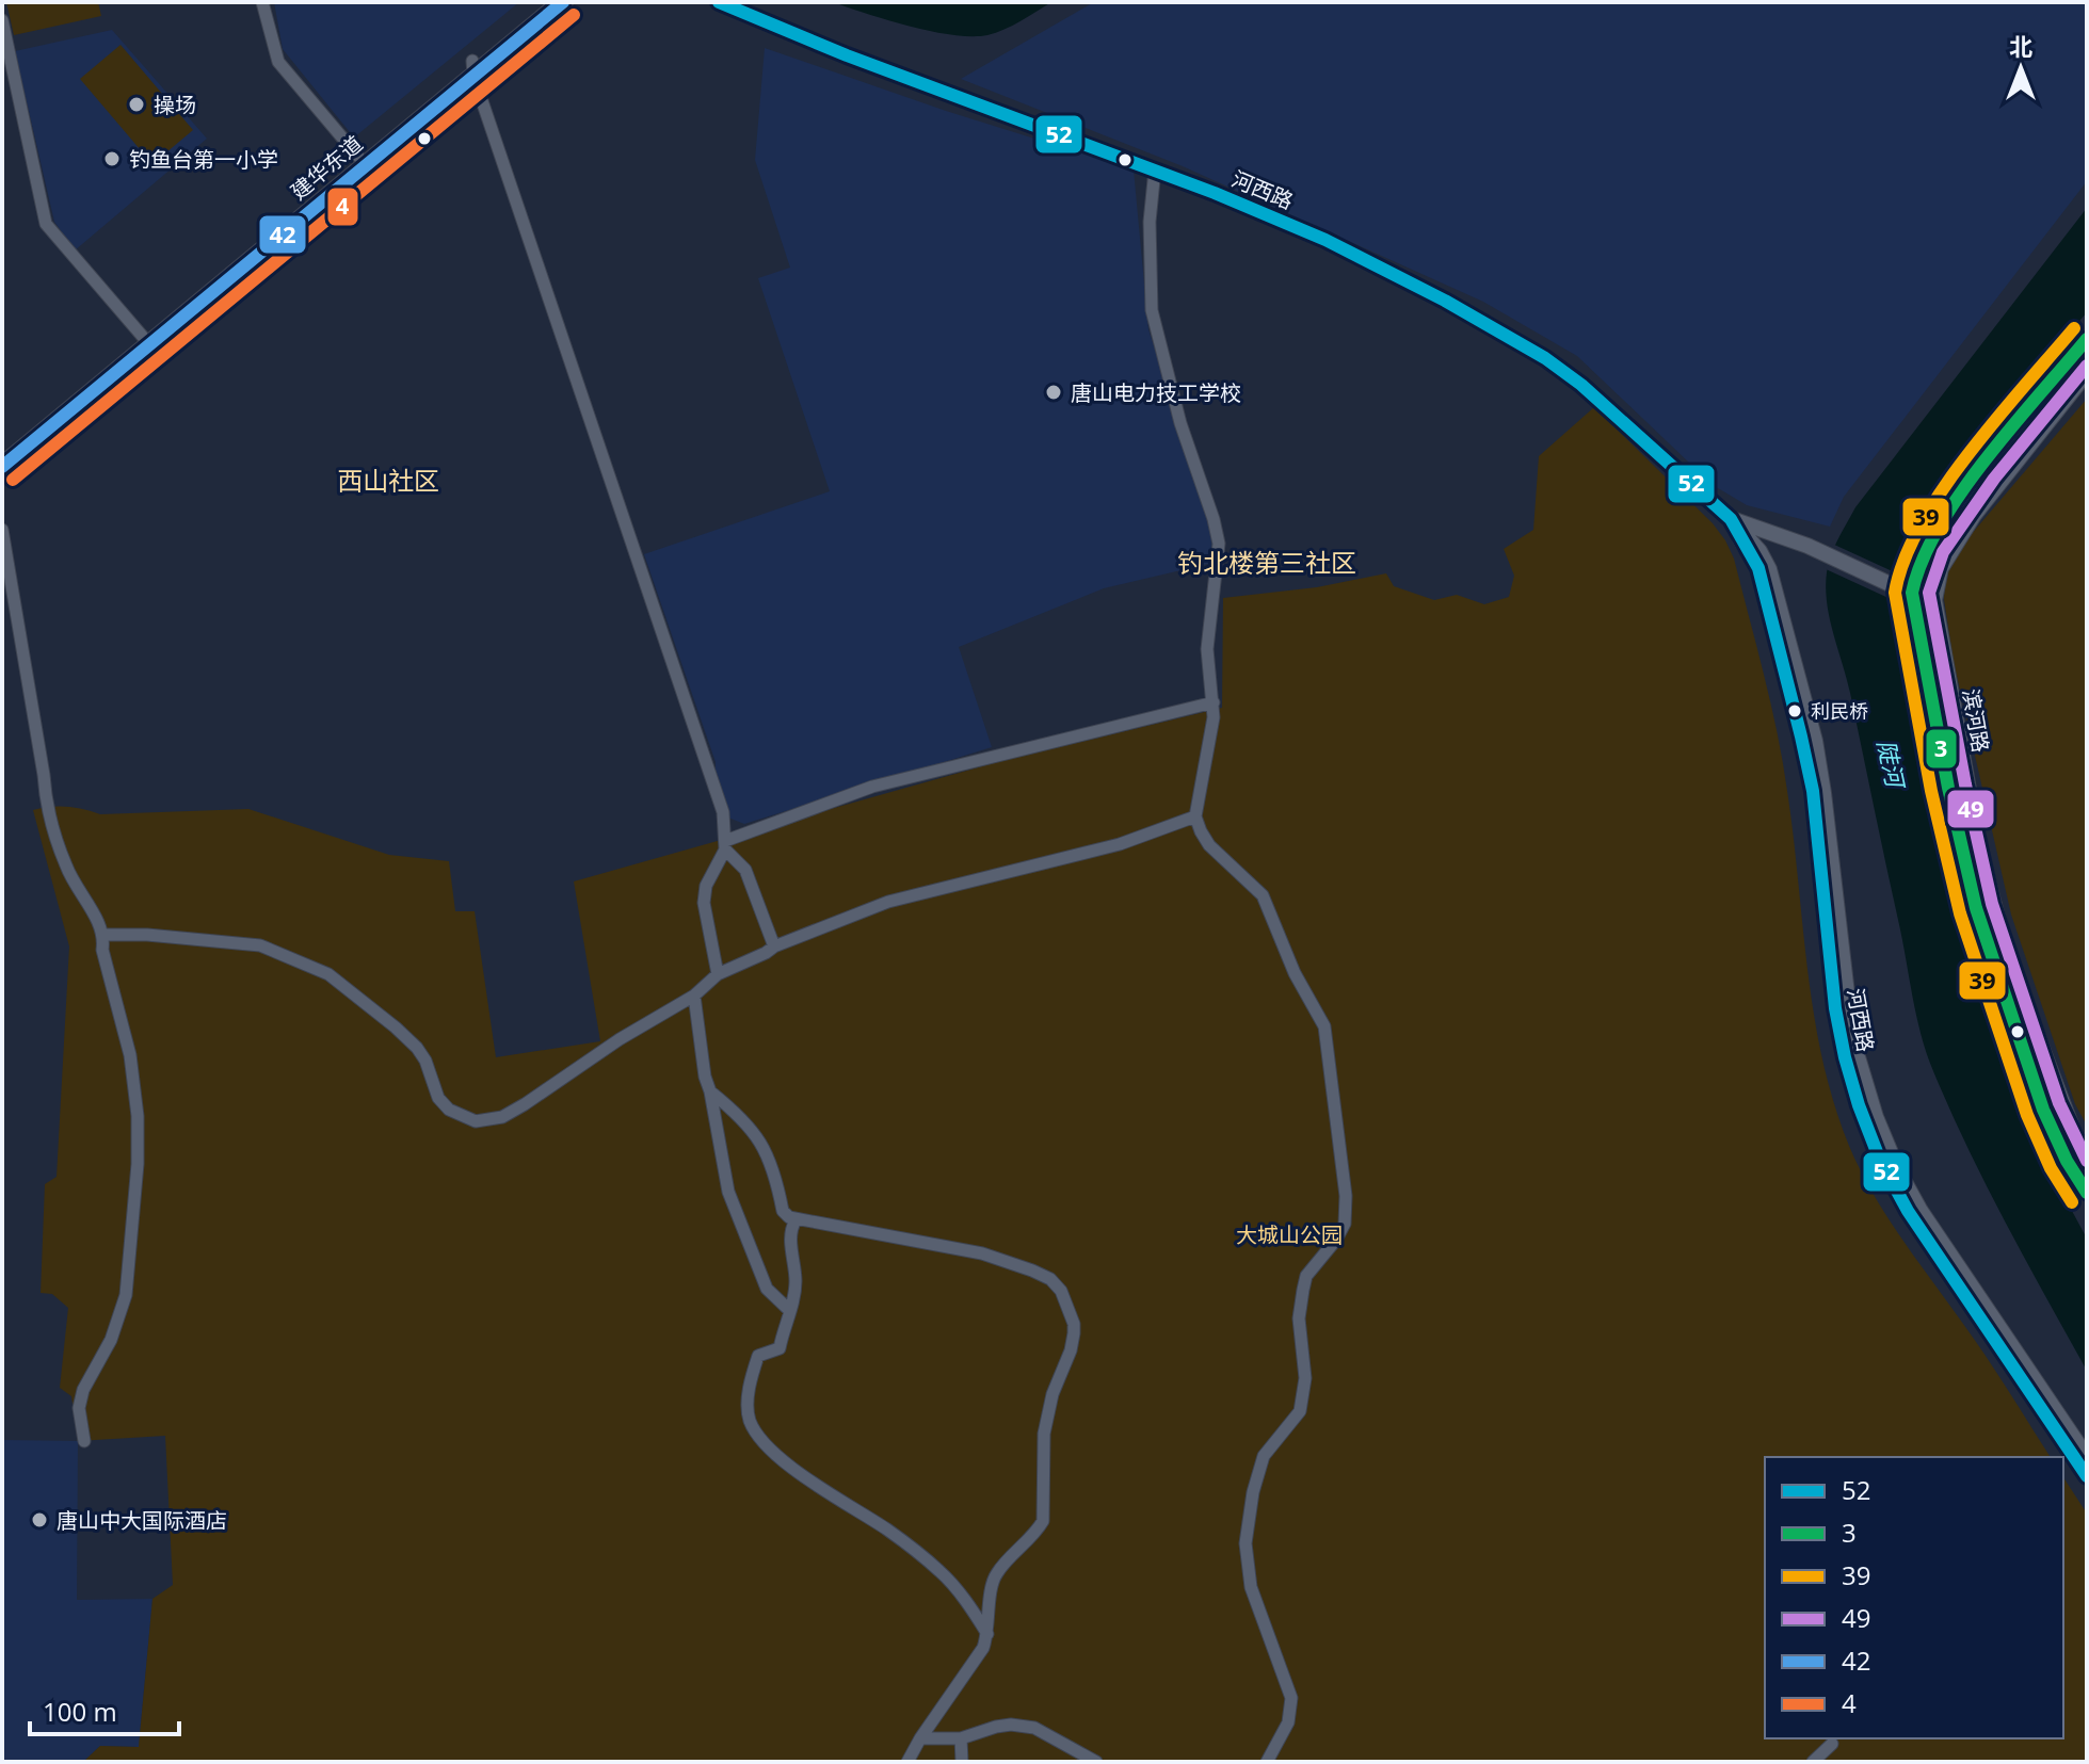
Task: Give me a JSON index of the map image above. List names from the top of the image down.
{
  "streets": {
    "main road": ["建华东道", "滨河路"],
    "street": ["河西路"]
  },
  "districts": ["西山社区", "钓北楼第三社区"],
  "water": ["陡河"],
  "parks": ["大城山公园"],
  "places": [
    "操场",
    "钓鱼台第一小学",
    "唐山电力技工学校",
    "利民桥",
    "唐山中大国际酒店"
  ],
  "lines": [
    "transit line 52",
    "transit line 42",
    "transit line 4",
    "transit line 39",
    "transit line 3",
    "transit line 49"
  ],
  "legend": [
    "52",
    "3",
    "39",
    "49",
    "42",
    "4"
  ],
  "scale_bar": "100 m",
  "north": "top"
}
